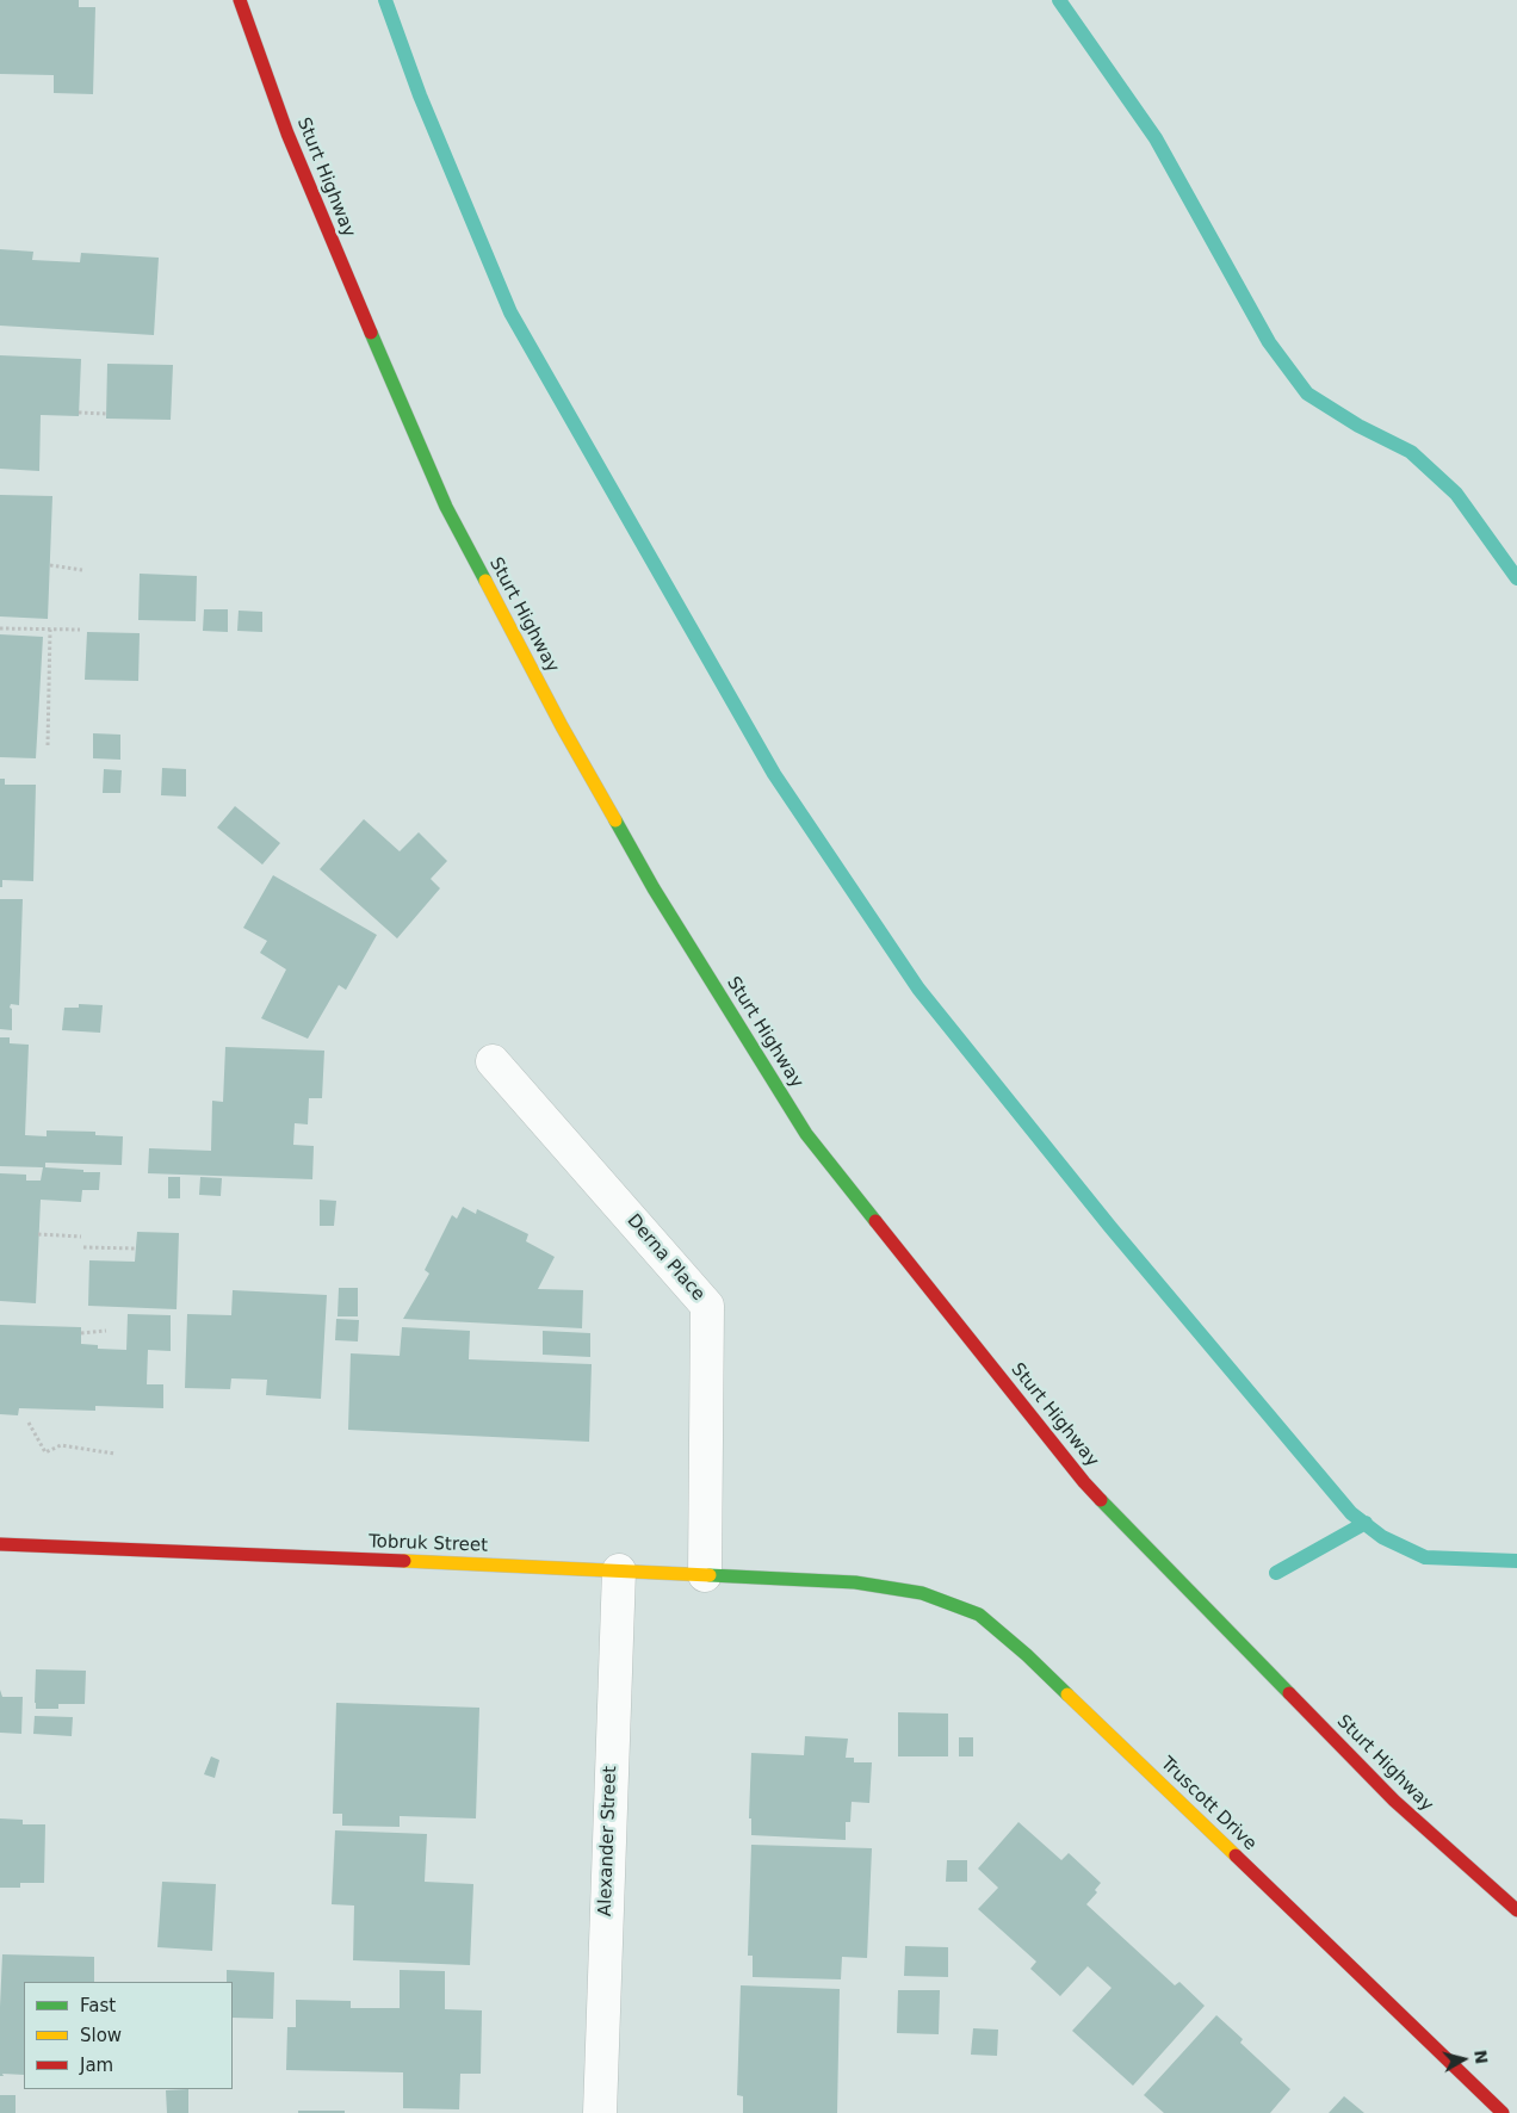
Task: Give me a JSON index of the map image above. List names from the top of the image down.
{
  "streets": {
    "main road": ["Sturt Highway", "Tobruk Street", "Truscott Drive"],
    "street": ["Derna Place", "Alexander Street"]
  },
  "crossings": [
    ["Derna Place", "Tobruk Street"],
    ["Tobruk Street", "Truscott Drive"],
    ["Tobruk Street", "Alexander Street"]
  ],
  "legend": ["Fast", "Slow", "Jam"],
  "north": "right"
}
